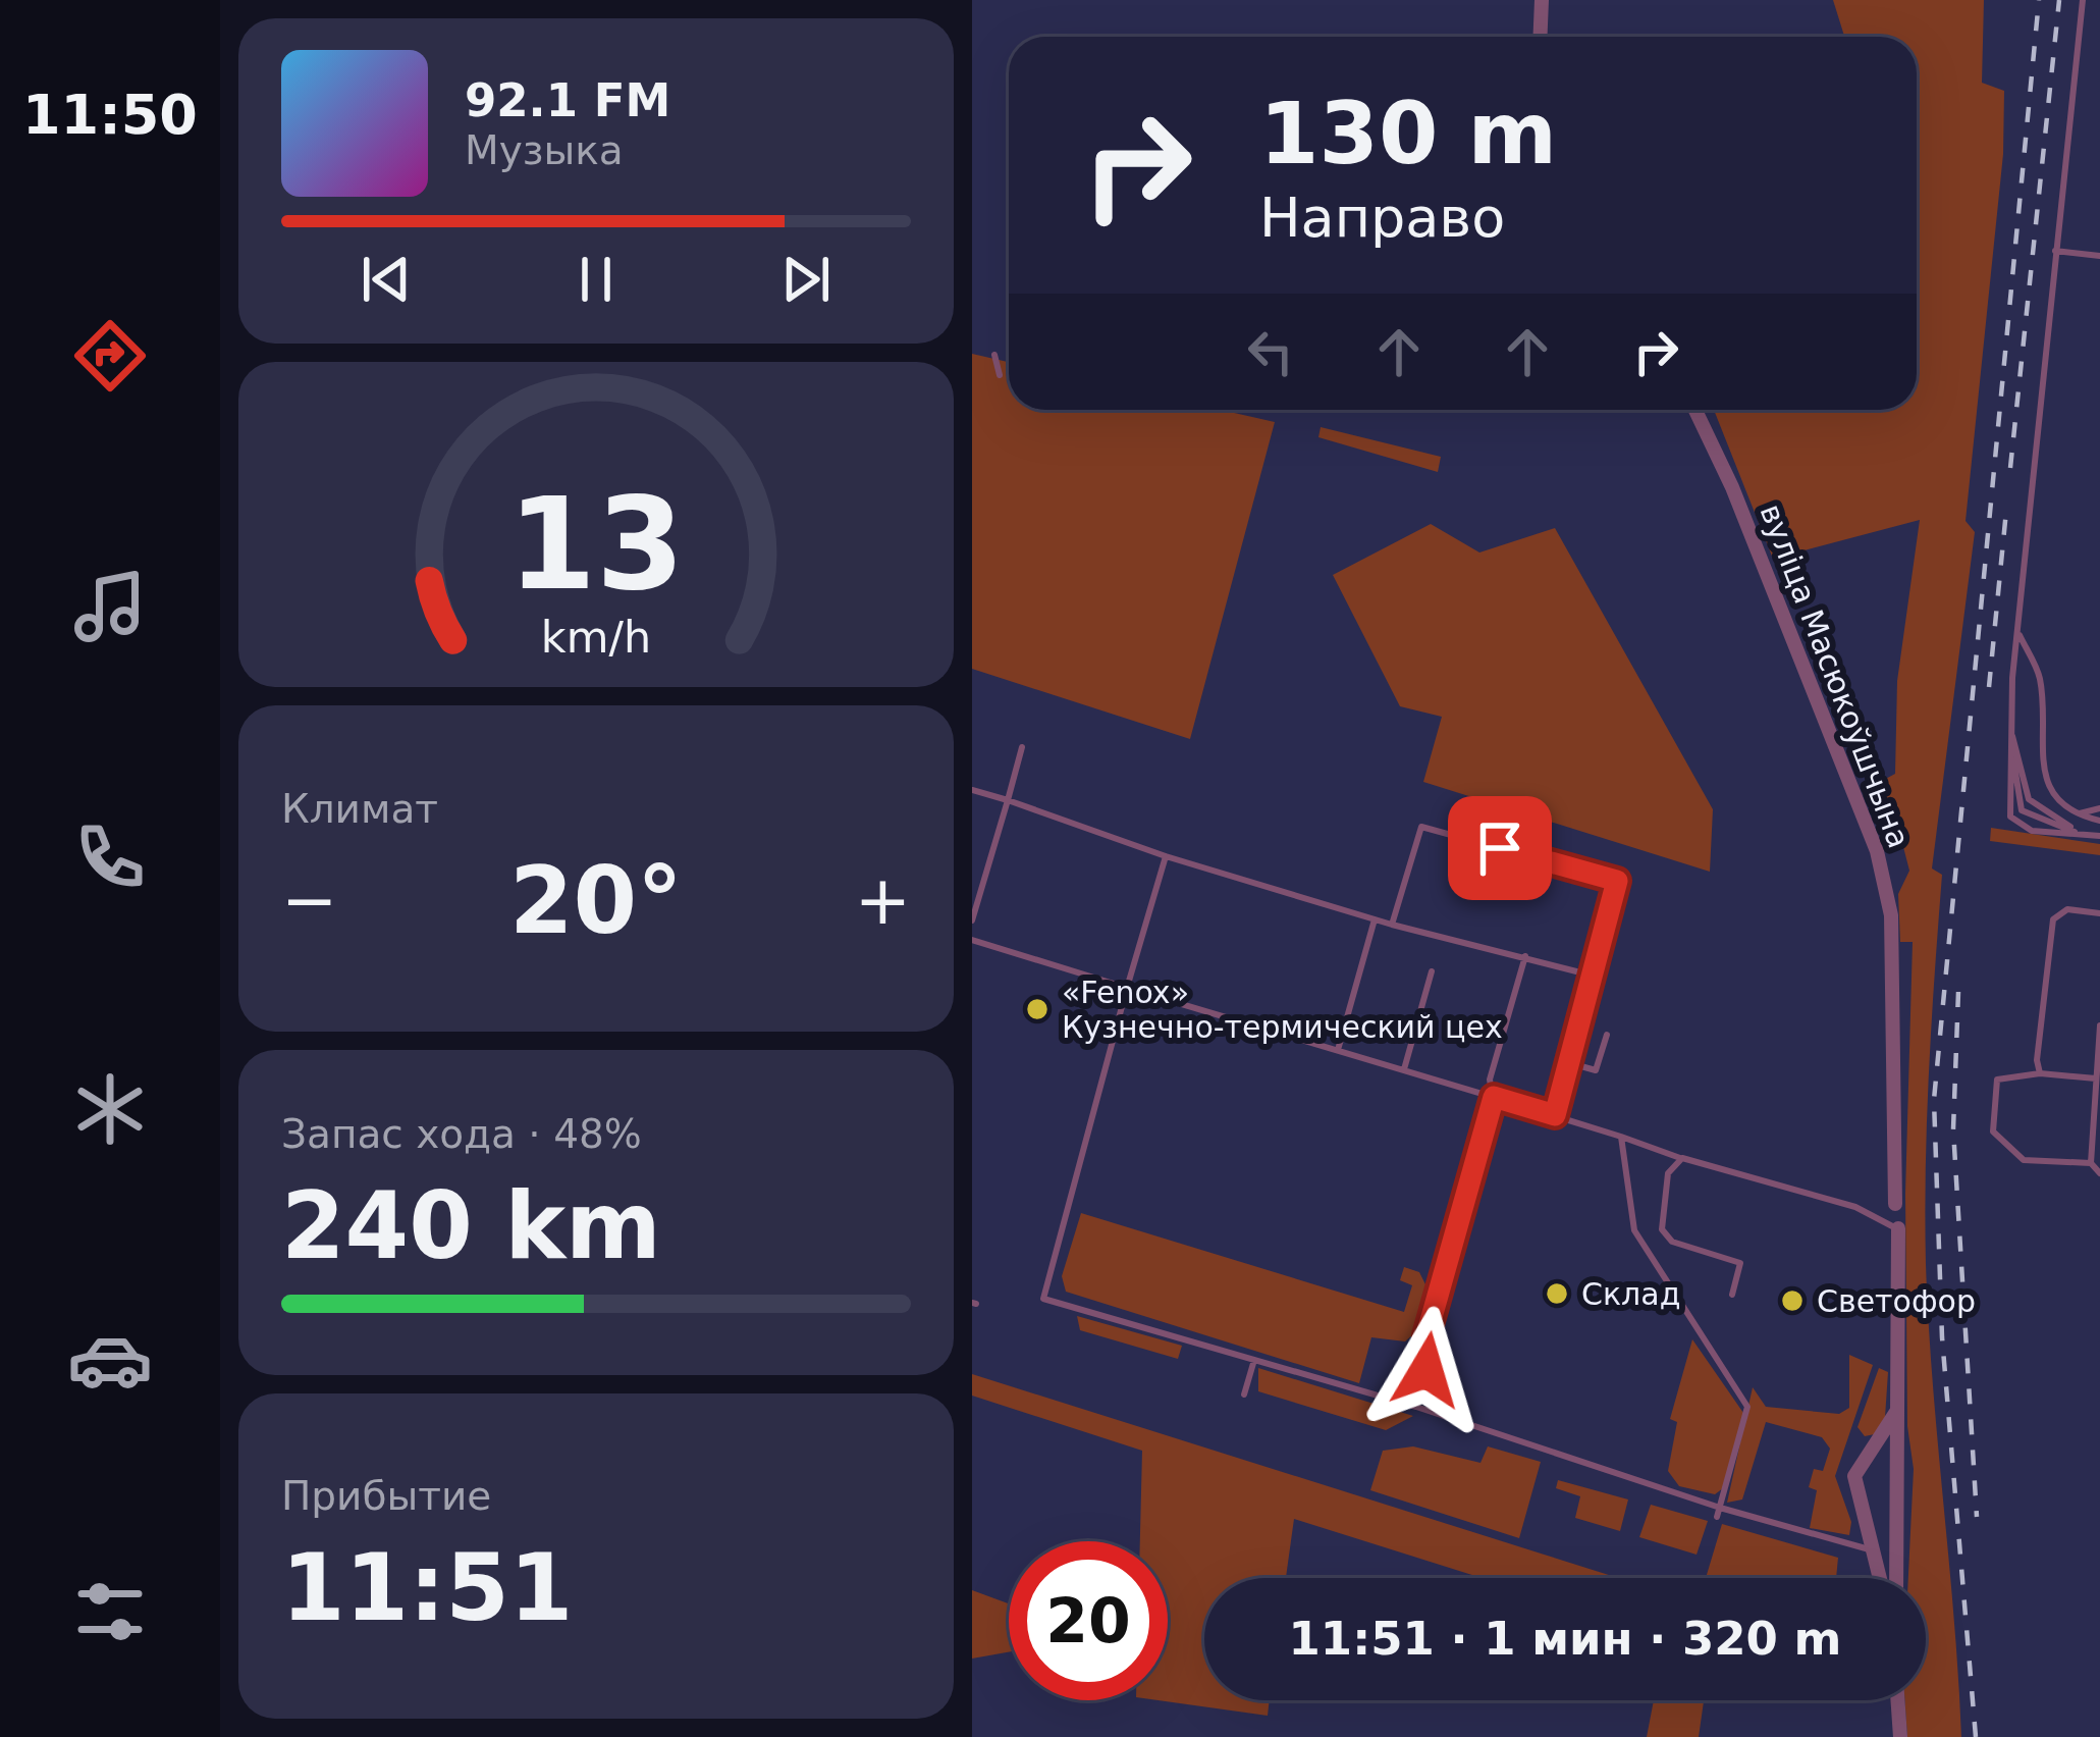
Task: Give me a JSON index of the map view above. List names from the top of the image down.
{
  "streets": {
    "street": ["вуліца Масюкоўшчына"]
  },
  "places": ["«Fenox» Кузнечно-термический цех", "Склад", "Светофор"],
  "page": {
    "tabs": "11:50",
    "turn": ["130 m", "Направо"],
    "song": ["92.1 FM", "Музыка"],
    "tile": [
      "Климат",
      ["Запас хода · 48%", "240 km"],
      ["Прибытие", "11:51"]
    ],
    "heat": ["−", "20°", "+"],
    "limit": "20",
    "trip": "11:51 · 1 мин · 320 m",
    "gauge": ["13", "km/h"]
  }
}
